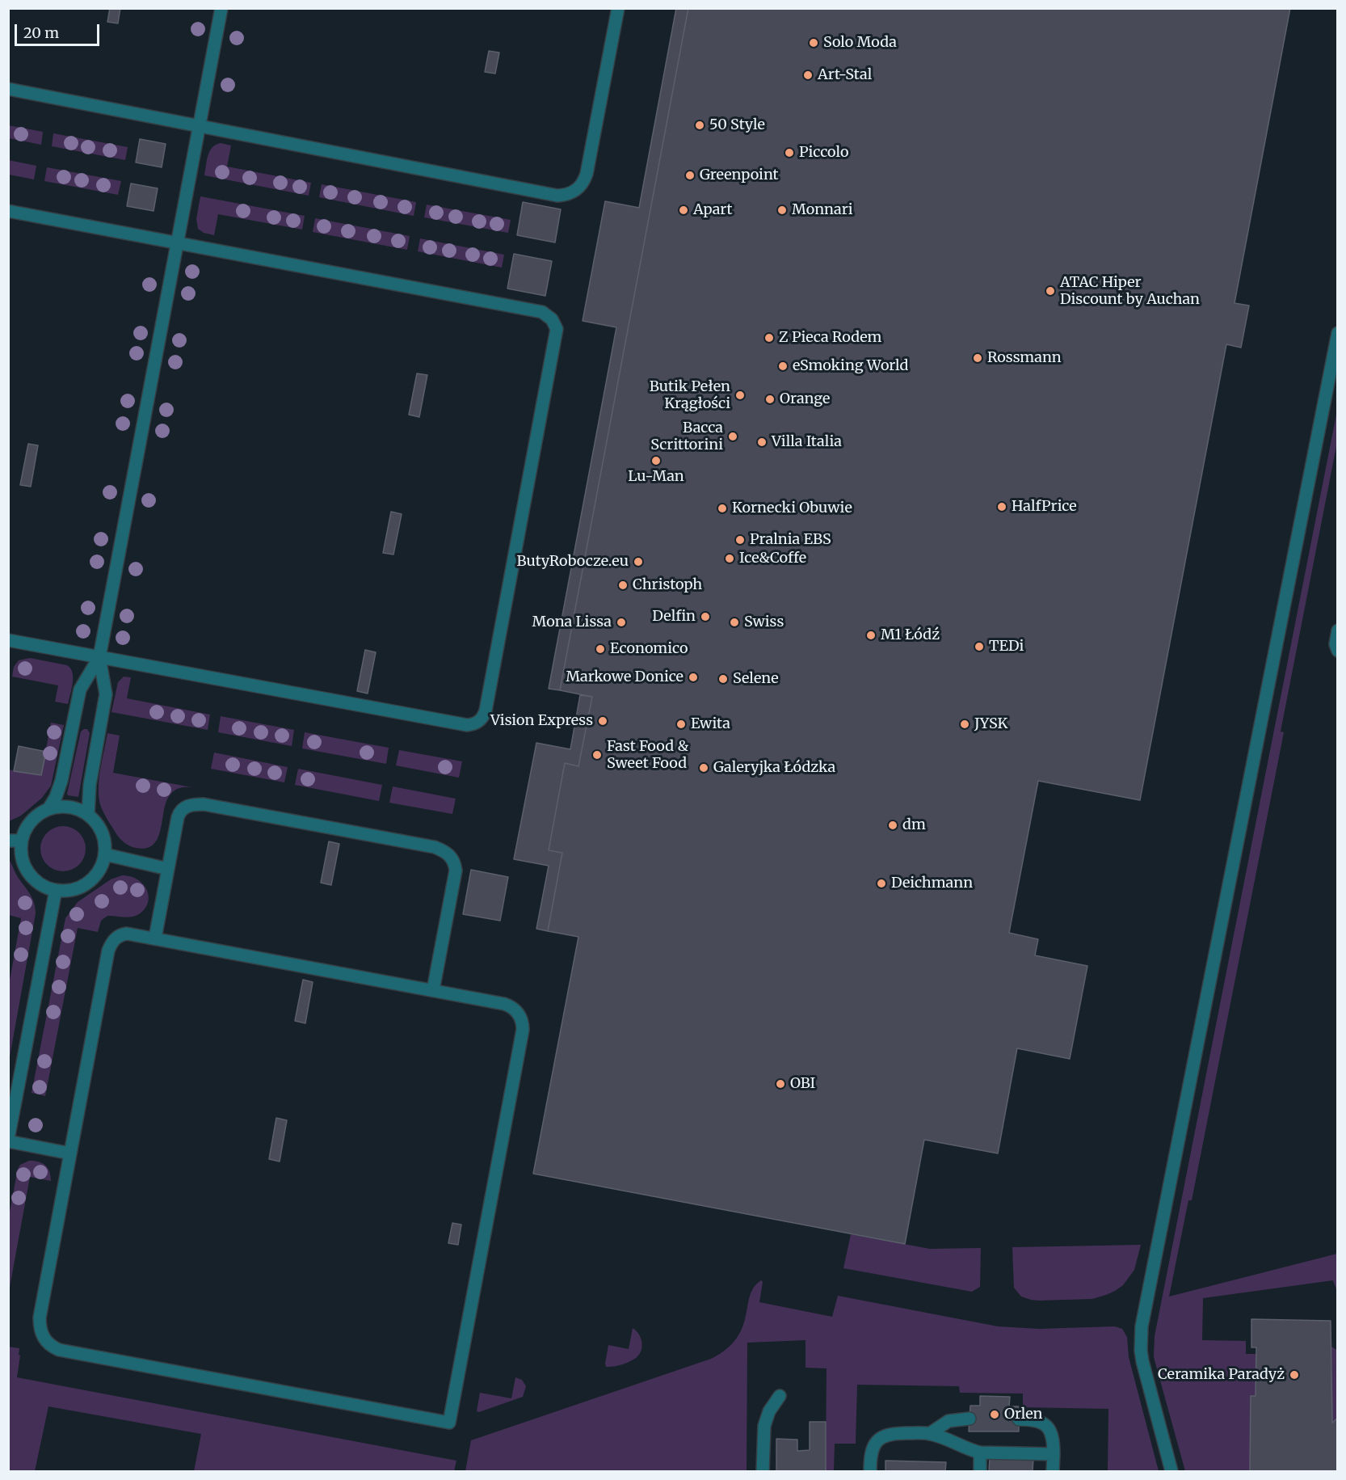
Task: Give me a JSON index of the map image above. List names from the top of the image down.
{
  "places": [
    "Solo Moda",
    "Art-Stal",
    "50 Style",
    "Piccolo",
    "Greenpoint",
    "Apart",
    "Monnari",
    "ATAC Hiper Discount by Auchan",
    "Z Pieca Rodem",
    "Rossmann",
    "eSmoking World",
    "Butik Pełen Krągłości",
    "Orange",
    "Bacca Scrittorini",
    "Villa Italia",
    "Lu-Man",
    "HalfPrice",
    "Kornecki Obuwie",
    "Pralnia EBS",
    "Ice&Coffe",
    "ButyRobocze.eu",
    "Christoph",
    "Delfin",
    "Mona Lissa",
    "Swiss",
    "M1 Łódź",
    "TEDi",
    "Economico",
    "Markowe Donice",
    "Selene",
    "Vision Express",
    "Ewita",
    "JYSK",
    "Fast Food & Sweet Food",
    "Galeryjka Łódzka",
    "dm",
    "Deichmann",
    "OBI",
    "Ceramika Paradyż",
    "Orlen"
  ],
  "scale_bar": "20 m"
}
